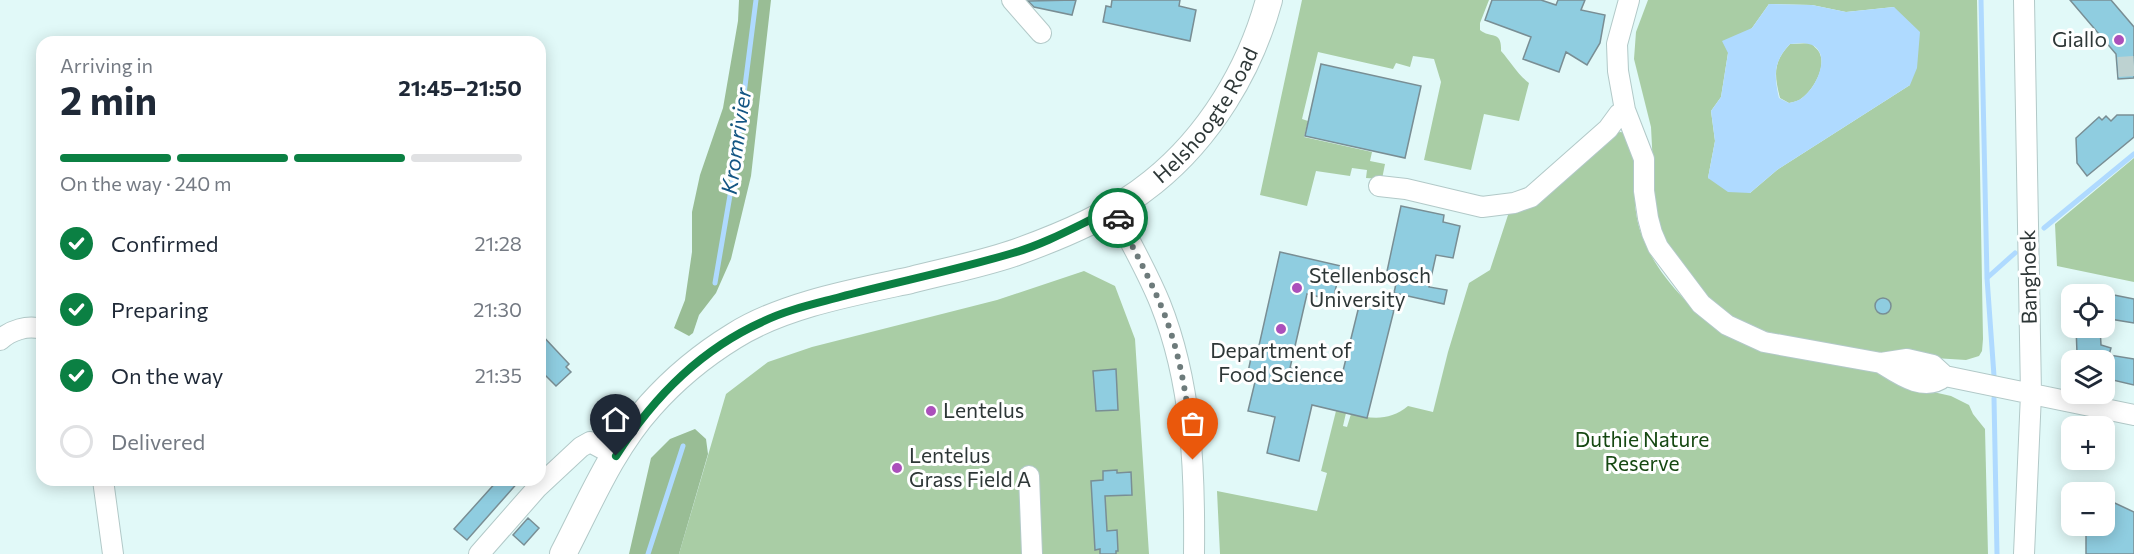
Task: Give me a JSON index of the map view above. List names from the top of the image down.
{
  "streets": {
    "main road": ["Helshoogte Road"],
    "street": ["Banghoek"]
  },
  "water": ["Kromrivier"],
  "parks": ["Duthie Nature Reserve"],
  "places": [
    "Giallo",
    "Stellenbosch University",
    "Department of Food Science",
    "Lentelus",
    "Lentelus Grass Field A"
  ],
  "page": {
    "heading": ["2 min", "Arriving in", "21:45–21:50"],
    "bar": "On the way · 240 m",
    "list": [
      ["Confirmed", "21:28"],
      ["Preparing", "21:30"],
      ["On the way", "21:35"],
      "Delivered"
    ],
    "map_buttons": ["+", "−"]
  }
}
